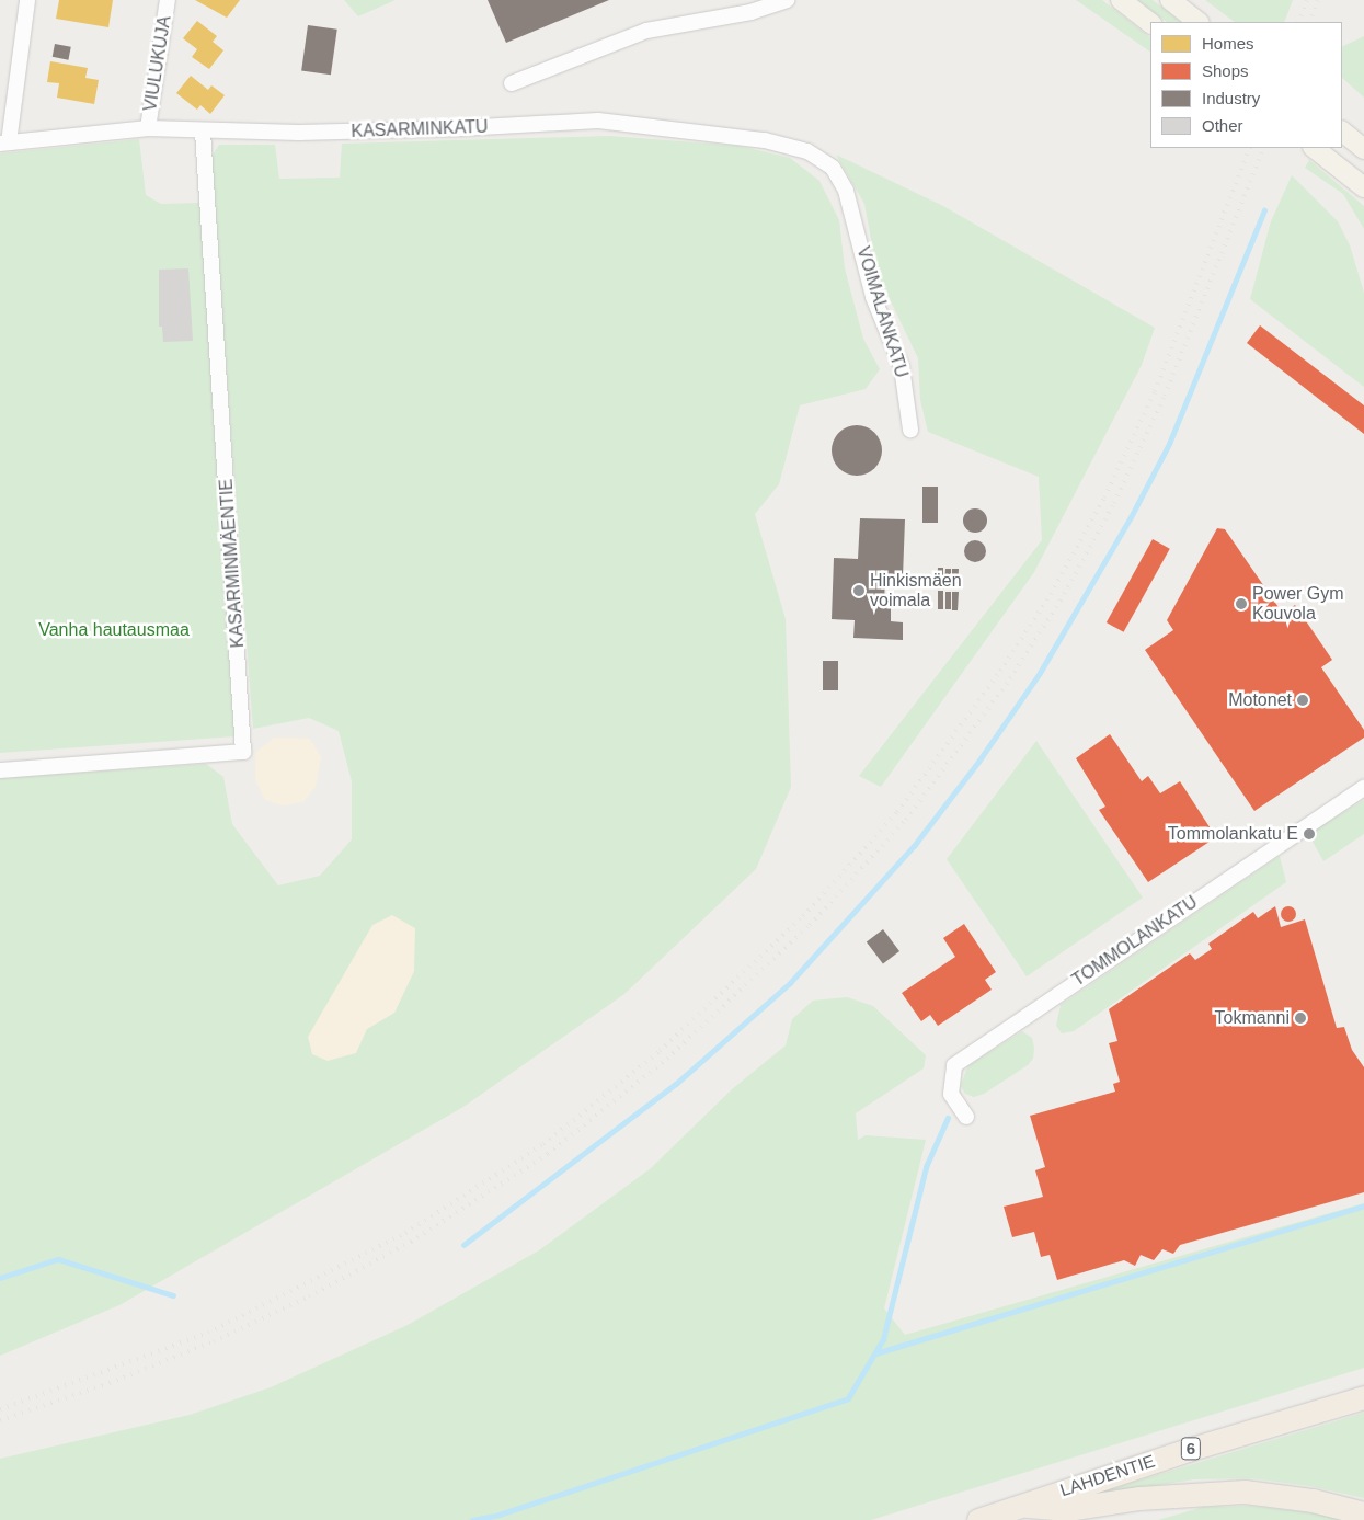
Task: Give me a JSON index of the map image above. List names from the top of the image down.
{
  "streets": {
    "highway": ["6", "LAHDENTIE"],
    "street": [
      "VIULUKUJA",
      "KASARMINKATU",
      "VOIMALANKATU",
      "KASARMINMÄENTIE",
      "TOMMOLANKATU"
    ]
  },
  "crossings": [
    ["VIULUKUJA", "KASARMINKATU"],
    ["KASARMINKATU", "VOIMALANKATU"],
    ["KASARMINKATU", "KASARMINMÄENTIE"]
  ],
  "parks": ["Vanha hautausmaa"],
  "places": [
    "Hinkismäen voimala",
    "Power Gym Kouvola",
    "Motonet",
    "Tommolankatu E",
    "Tokmanni"
  ],
  "legend": [
    "Homes",
    "Shops",
    "Industry",
    "Other"
  ]
}
